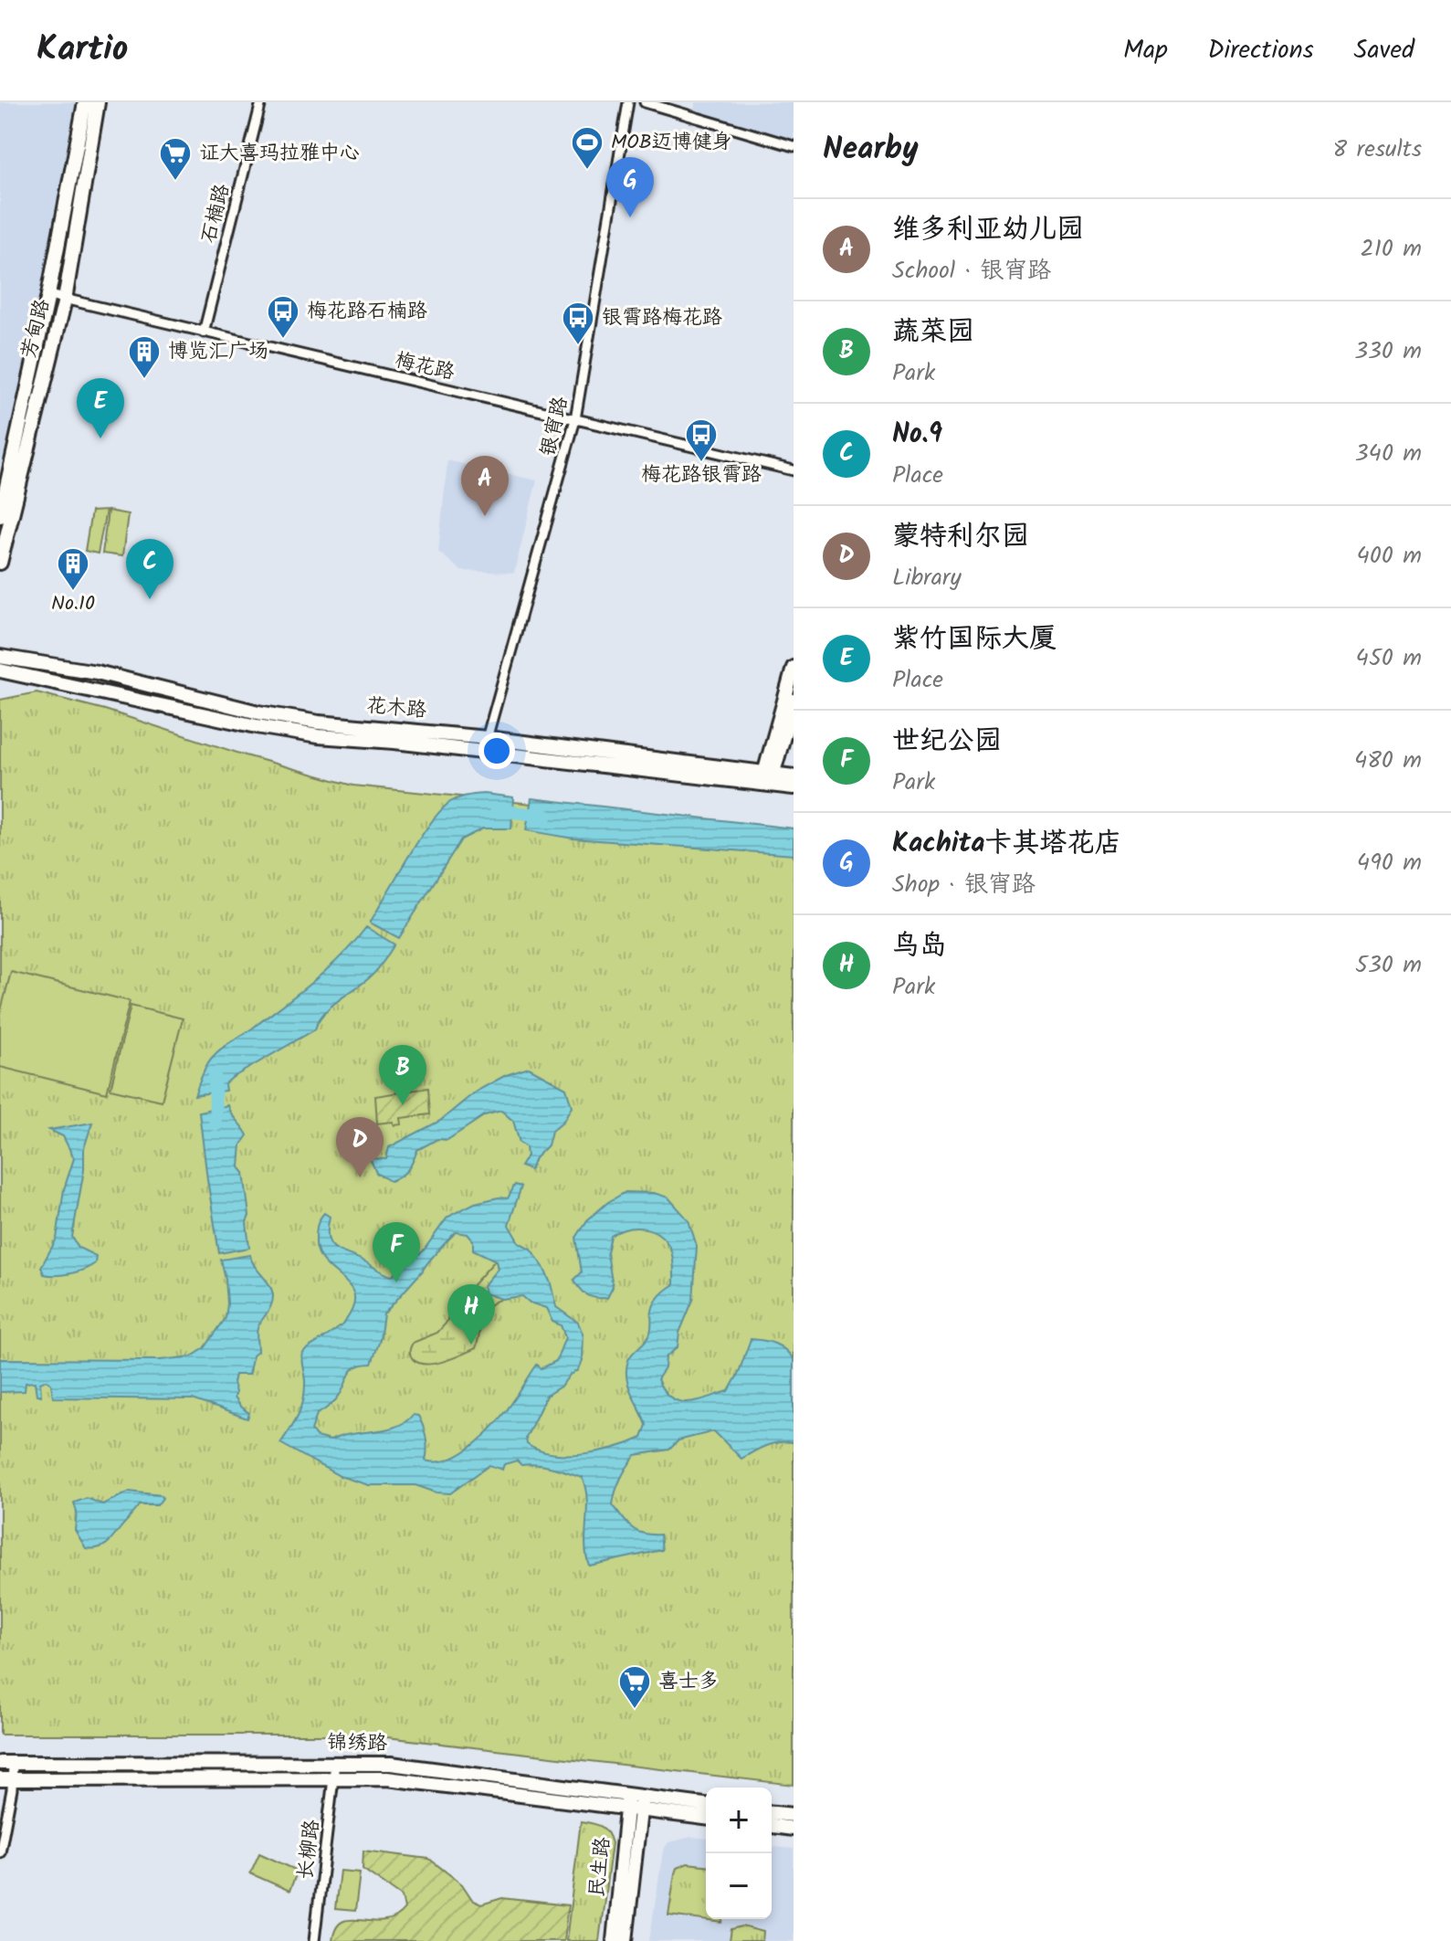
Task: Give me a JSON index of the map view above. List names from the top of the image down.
{
  "streets": {
    "main road": [
      "芳甸路",
      "花木路",
      "锦绣路",
      "民生路"
    ],
    "street": [
      "石楠路",
      "梅花路",
      "银宵路",
      "长柳路"
    ]
  },
  "crossings": [
    ["石楠路", "梅花路"],
    ["芳甸路", "梅花路"],
    ["梅花路", "银宵路"],
    ["银宵路", "花木路"],
    ["锦绣路", "长柳路"],
    ["锦绣路", "民生路"]
  ],
  "places": {
    "sports": ["MOB迈博健身"],
    "supermarket": ["证大喜玛拉雅中心", "喜士多"],
    "bus stop": ["梅花路石楠路", "银霄路梅花路", "梅花路银霄路"],
    "building": ["博览汇广场", "No.10"]
  },
  "page": {
    "header": "Kartio",
    "nav": ["Map", "Directions", "Saved"],
    "heading": ["Nearby", "8 results"],
    "pins": [
      "G",
      "E",
      "A",
      "C",
      "B",
      "D",
      "F",
      "H"
    ],
    "list": [
      {
        "mark": "A",
        "name": "维多利亚幼儿园",
        "note": "School · 银宵路",
        "value": "210 m"
      },
      {
        "mark": "B",
        "name": "蔬菜园",
        "note": "Park",
        "value": "330 m"
      },
      {
        "mark": "C",
        "name": "No.9",
        "note": "Place",
        "value": "340 m"
      },
      {
        "mark": "D",
        "name": "蒙特利尔园",
        "note": "Library",
        "value": "400 m"
      },
      {
        "mark": "E",
        "name": "紫竹国际大厦",
        "note": "Place",
        "value": "450 m"
      },
      {
        "mark": "F",
        "name": "世纪公园",
        "note": "Park",
        "value": "480 m"
      },
      {
        "mark": "G",
        "name": "Kachita卡其塔花店",
        "note": "Shop · 银宵路",
        "value": "490 m"
      },
      {
        "mark": "H",
        "name": "鸟岛",
        "note": "Park",
        "value": "530 m"
      }
    ],
    "map_buttons": ["+", "−"]
  }
}
